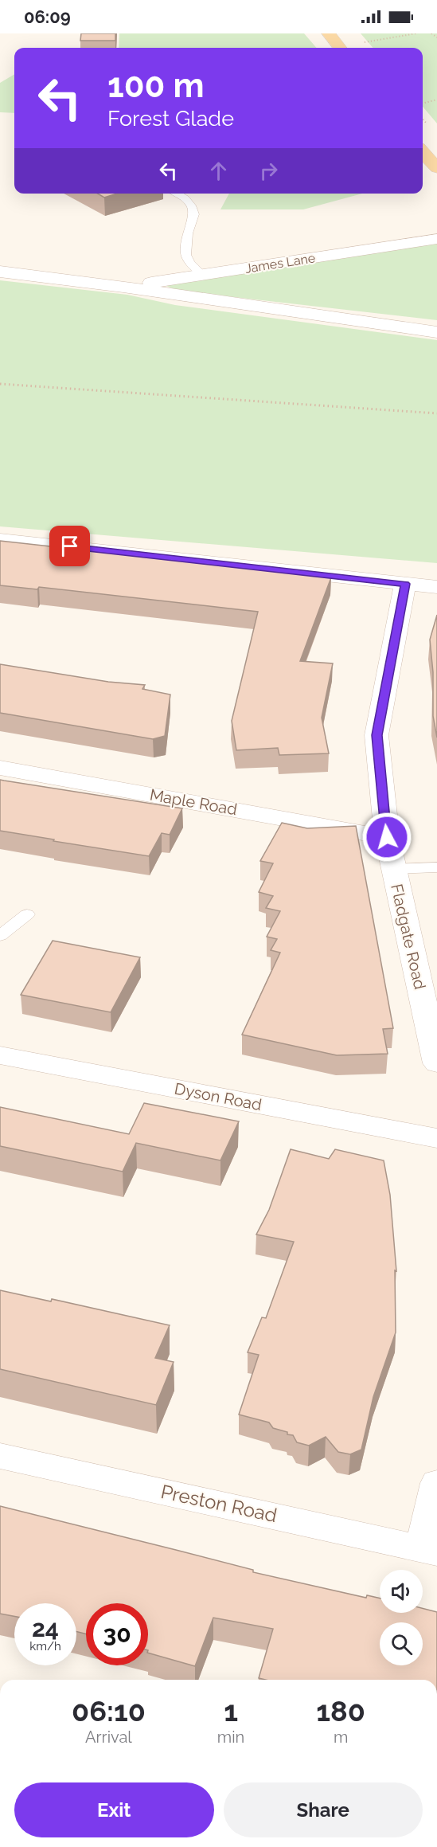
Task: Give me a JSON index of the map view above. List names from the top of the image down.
{
  "streets": {
    "street": [
      "James Lane",
      "Maple Road",
      "Fladgate Road",
      "Dyson Road",
      "Preston Road"
    ]
  },
  "crossings": [
    ["Maple Road", "Fladgate Road"]
  ],
  "page": {
    "status": "06:09",
    "turn": ["100 m", "Forest Glade"],
    "speed": "24 km/h",
    "limit": "30",
    "eta": [
      "06:10",
      "Arrival",
      "1",
      "min",
      "180",
      "m"
    ],
    "buttons": ["Exit", "Share"]
  }
}
